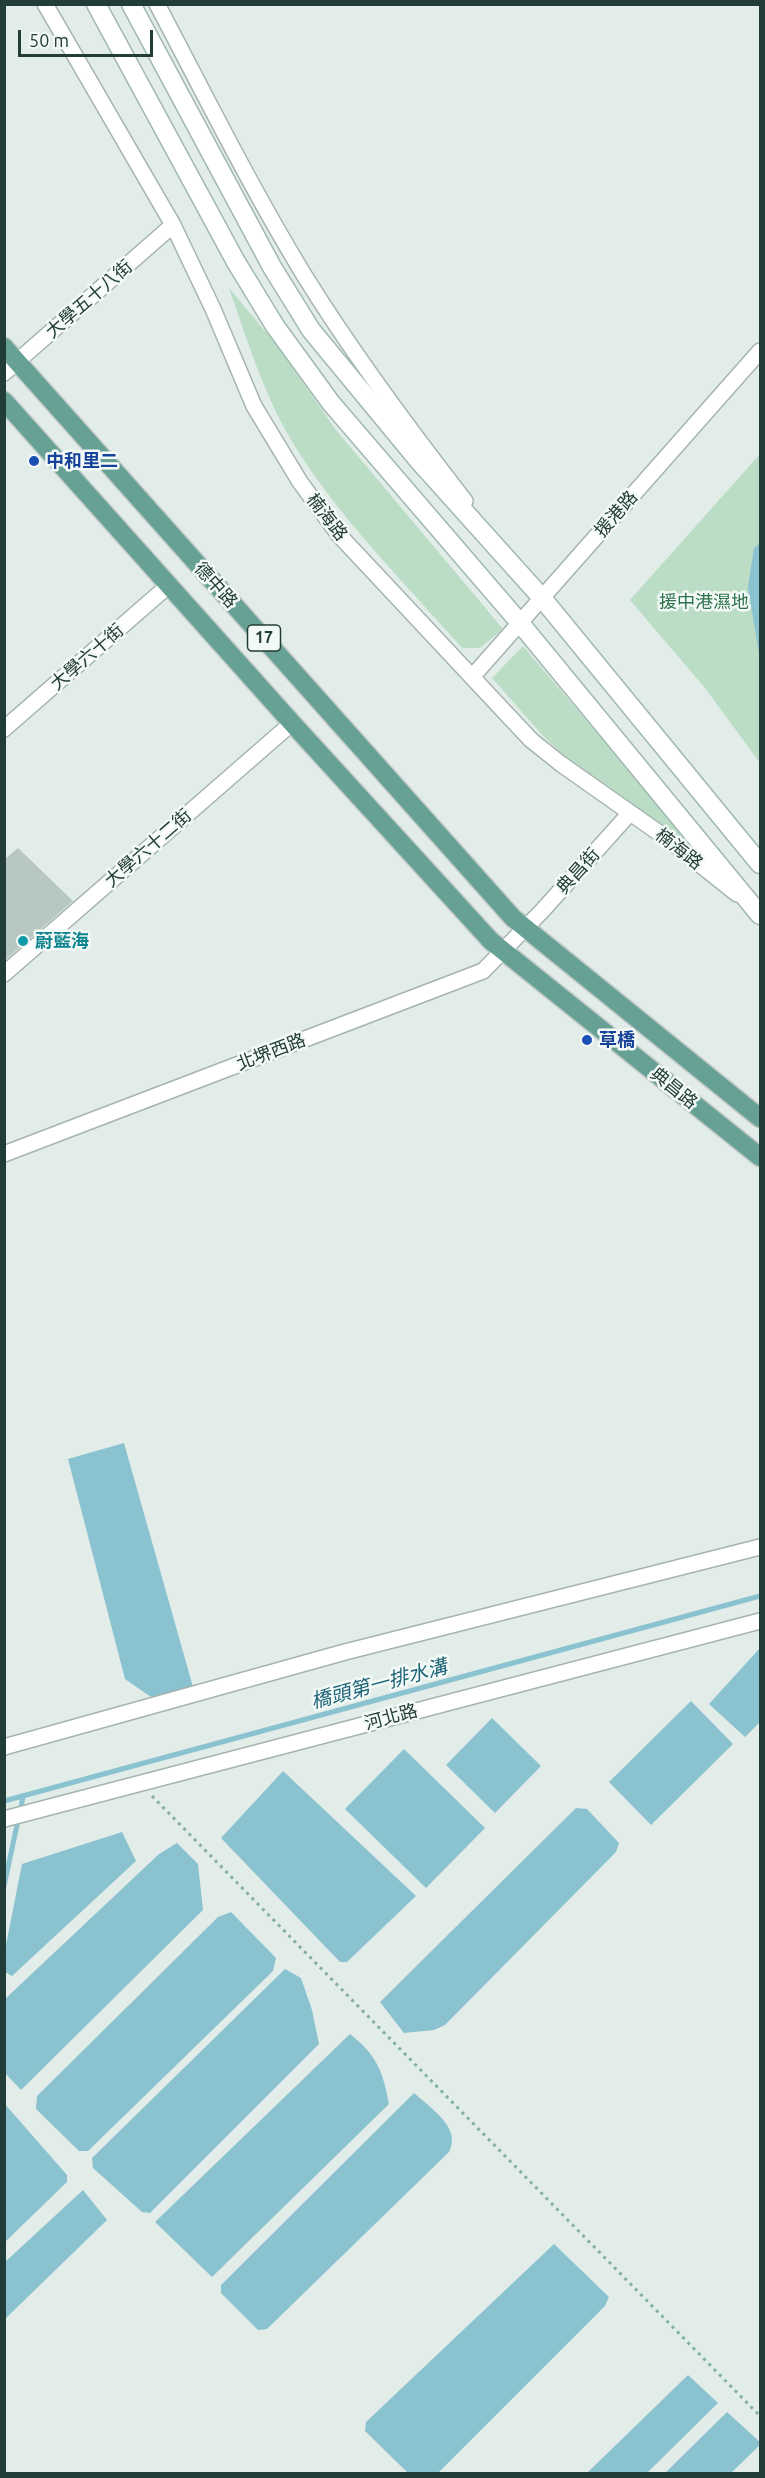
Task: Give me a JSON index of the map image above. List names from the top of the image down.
{
  "streets": {
    "main road": ["德中路", "17", "典昌路"],
    "street": [
      "大學五十八街",
      "援港路",
      "楠海路",
      "大學六十街",
      "大學六十二街",
      "典昌街",
      "北堺西路",
      "河北路"
    ]
  },
  "crossings": [
    ["大學五十八街", "楠海路"],
    ["大學五十八街", "德中路"],
    ["援港路", "楠海路"],
    ["楠海路", "典昌街"],
    ["德中路", "大學六十街"],
    ["德中路", "大學六十二街"],
    ["德中路", "典昌街"],
    ["德中路", "北堺西路"],
    ["德中路", "典昌路"],
    ["典昌街", "北堺西路"],
    ["典昌街", "典昌路"],
    ["北堺西路", "典昌路"]
  ],
  "water": ["橋頭第一排水溝"],
  "parks": ["援中港濕地"],
  "places": ["中和里二", "蔚藍海", "草橋"],
  "scale_bar": "50 m"
}
